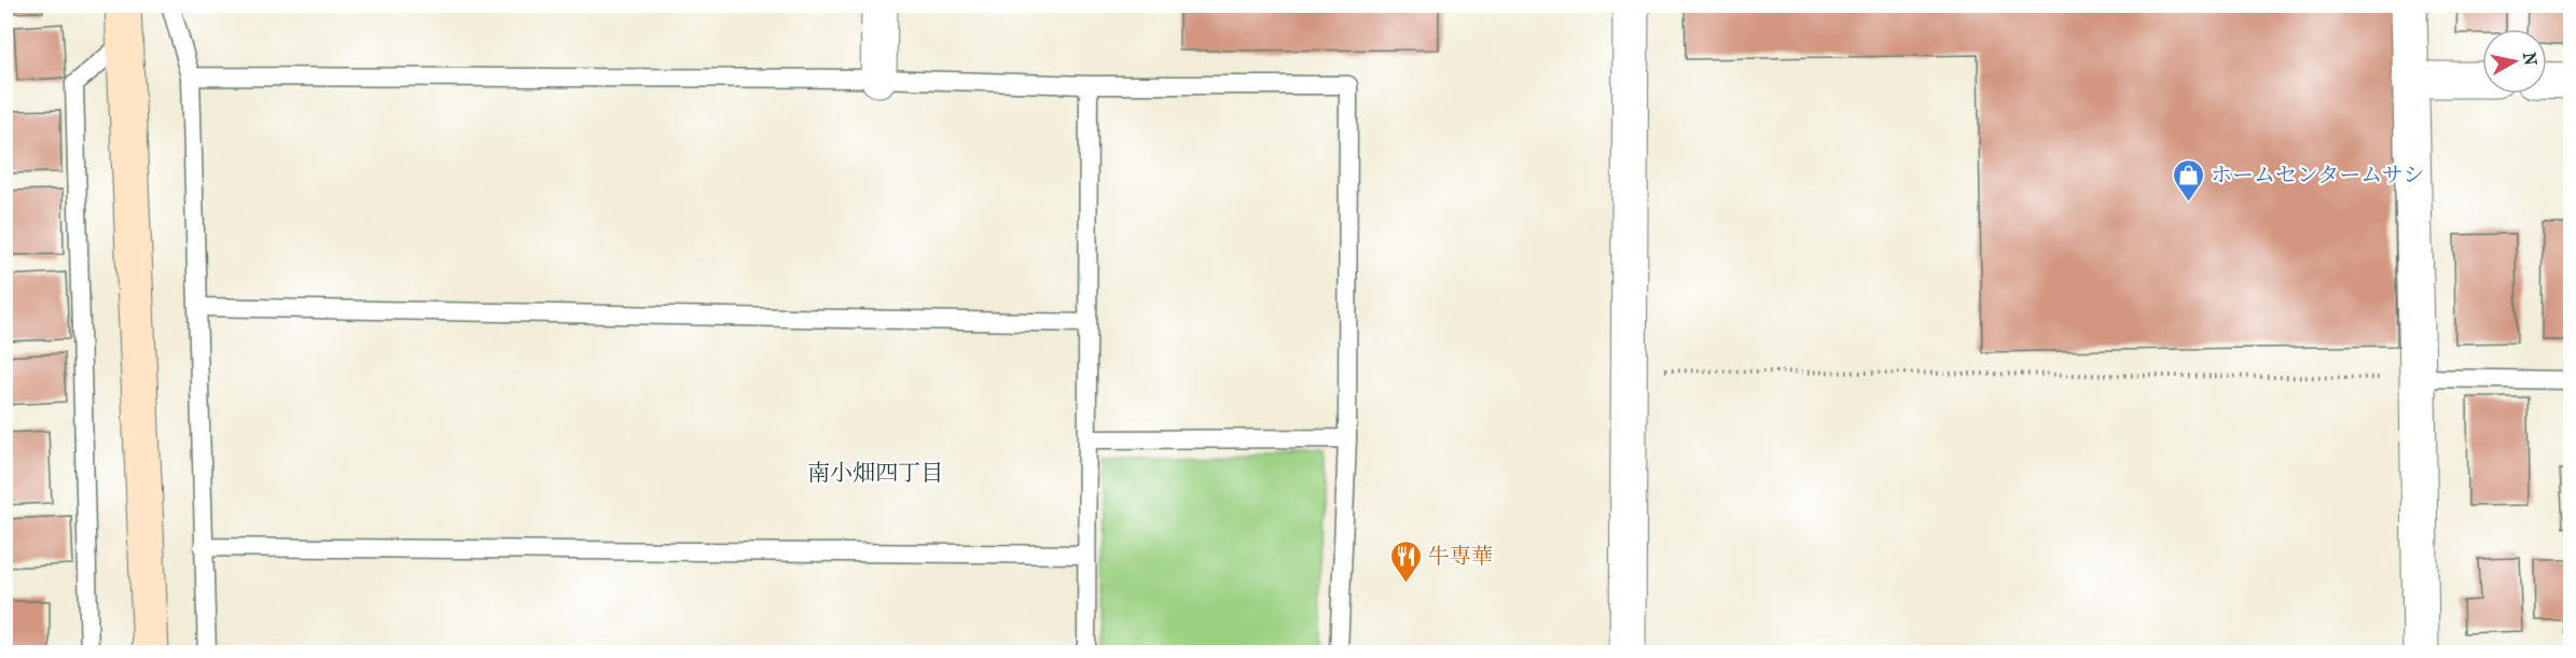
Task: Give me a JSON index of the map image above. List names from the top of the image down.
{
  "districts": ["南小畑四丁目"],
  "places": {
    "shop": ["ホームセンタームサシ"],
    "restaurant": ["牛専華"]
  },
  "north": "right"
}
